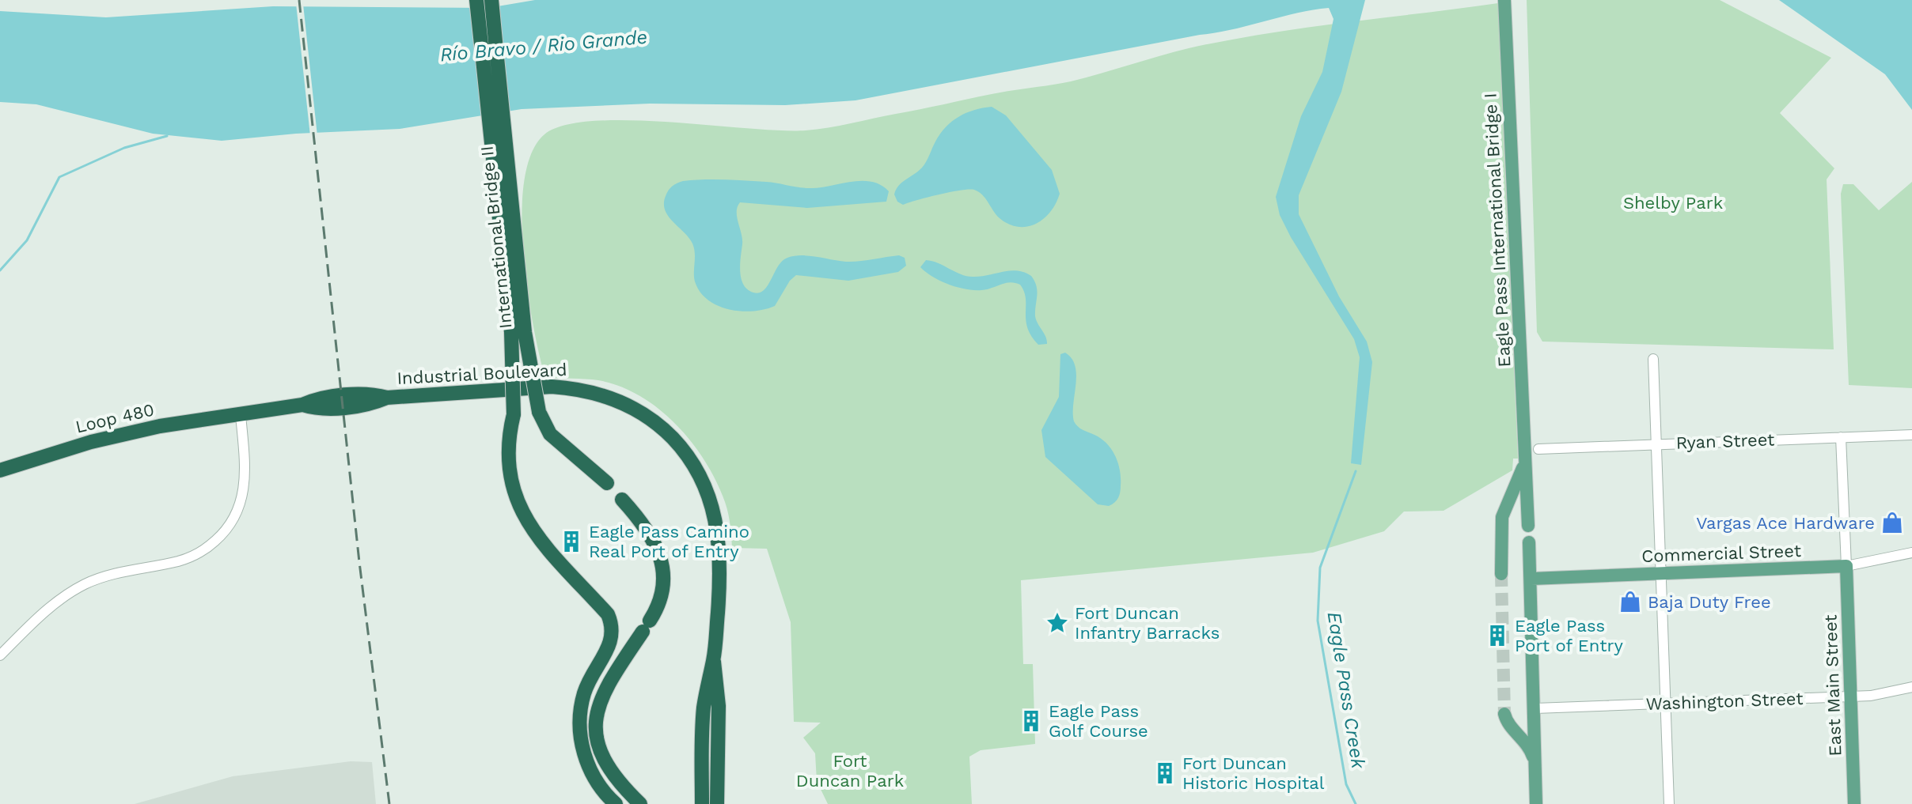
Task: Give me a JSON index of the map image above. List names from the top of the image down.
{
  "streets": {
    "highway": ["International Bridge II", "Industrial Boulevard", "Loop 480"],
    "main road": ["Eagle Pass International Bridge I", "Commercial Street", "East Main Street"],
    "street": ["Ryan Street", "Washington Street"]
  },
  "crossings": [
    ["Industrial Boulevard", "Loop 480"],
    ["Commercial Street", "East Main Street"],
    ["East Main Street", "Washington Street"]
  ],
  "water": ["Río Bravo / Rio Grande", "Eagle Pass Creek"],
  "parks": ["Shelby Park", "Fort Duncan Park"],
  "places": {
    "shop": ["Vargas Ace Hardware", "Baja Duty Free"],
    "building": [
      "Eagle Pass Camino Real Port of Entry",
      "Eagle Pass Port of Entry",
      "Eagle Pass Golf Course",
      "Fort Duncan Historic Hospital"
    ],
    "place": ["Fort Duncan Infantry Barracks"]
  }
}
